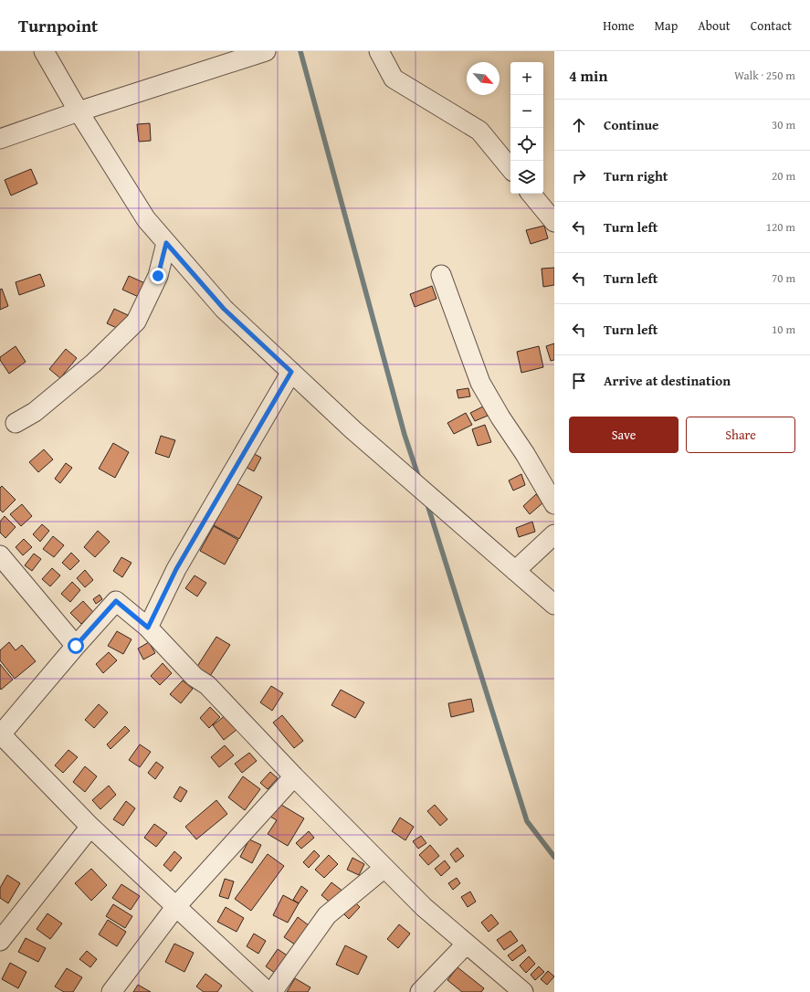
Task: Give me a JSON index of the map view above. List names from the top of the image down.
{
  "north": "bottom right",
  "page": {
    "header": "Turnpoint",
    "nav": [
      "Home",
      "Map",
      "About",
      "Contact"
    ],
    "heading": ["4 min", "Walk · 250 m"],
    "map_buttons": ["+", "−"],
    "list": [
      ["Continue", "30 m"],
      ["Turn right", "20 m"],
      ["Turn left", "120 m"],
      ["Turn left", "70 m"],
      ["Turn left", "10 m"],
      "Arrive at destination"
    ],
    "buttons": ["Save", "Share"]
  }
}
